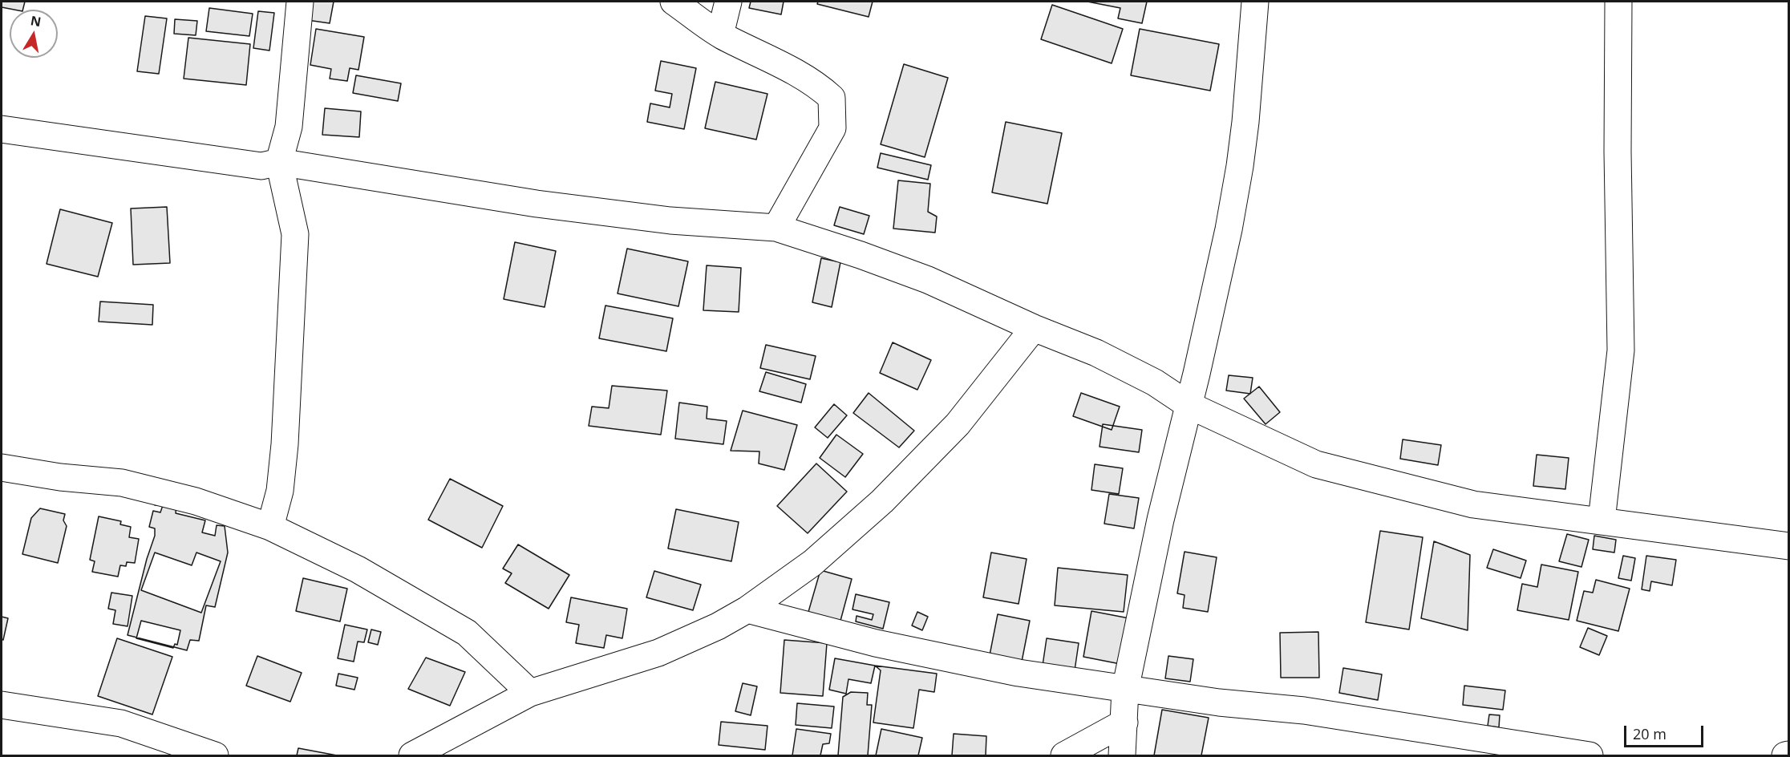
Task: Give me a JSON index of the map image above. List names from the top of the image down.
{
  "scale_bar": "20 m",
  "north": "top"
}
